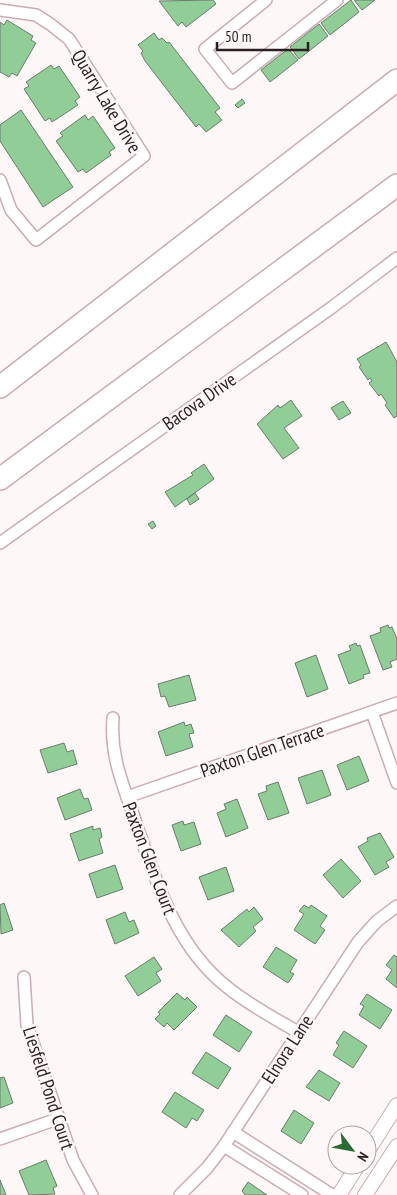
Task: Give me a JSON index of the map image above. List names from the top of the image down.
{
  "streets": {
    "street": [
      "Quarry Lake Drive",
      "Bacova Drive",
      "Paxton Glen Terrace",
      "Paxton Glen Court",
      "Elnora Lane",
      "Liesfeld Pond Court"
    ]
  },
  "crossings": [
    ["Paxton Glen Terrace", "Paxton Glen Court"],
    ["Paxton Glen Court", "Elnora Lane"]
  ],
  "scale_bar": "50 m",
  "north": "bottom right"
}
